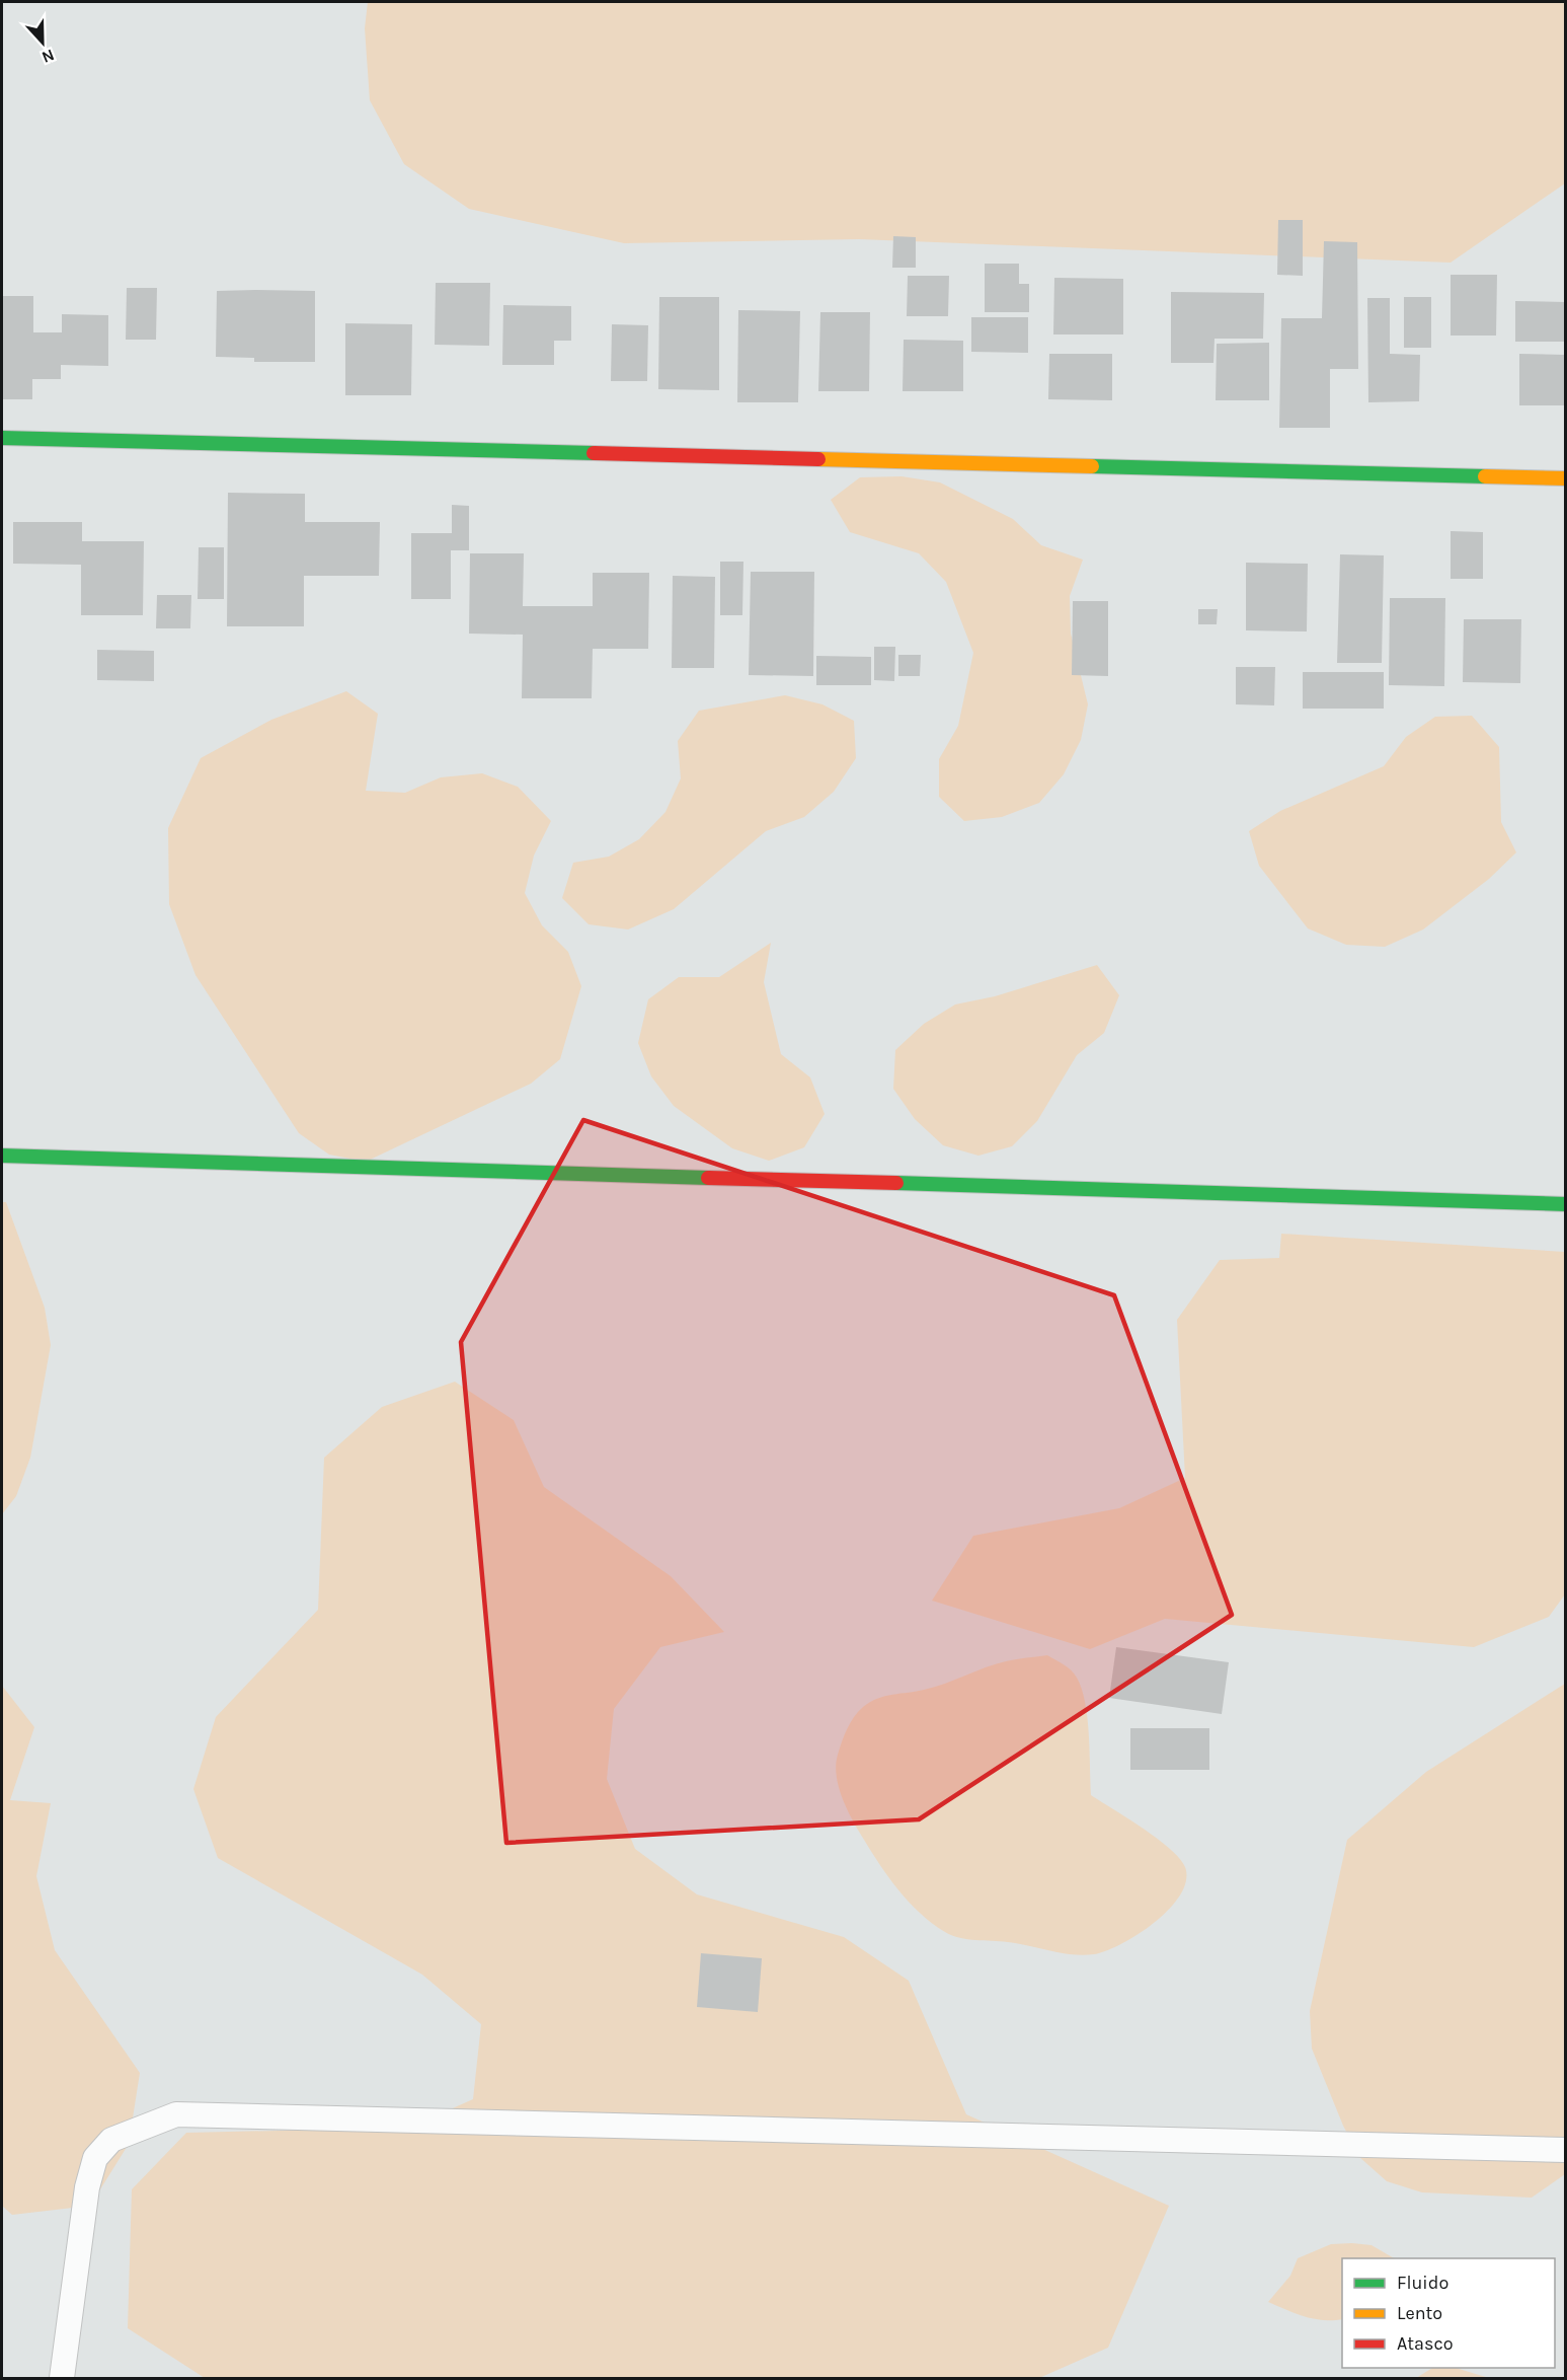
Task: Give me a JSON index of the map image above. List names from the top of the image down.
{
  "legend": ["Fluido", "Lento", "Atasco"],
  "north": "bottom"
}
